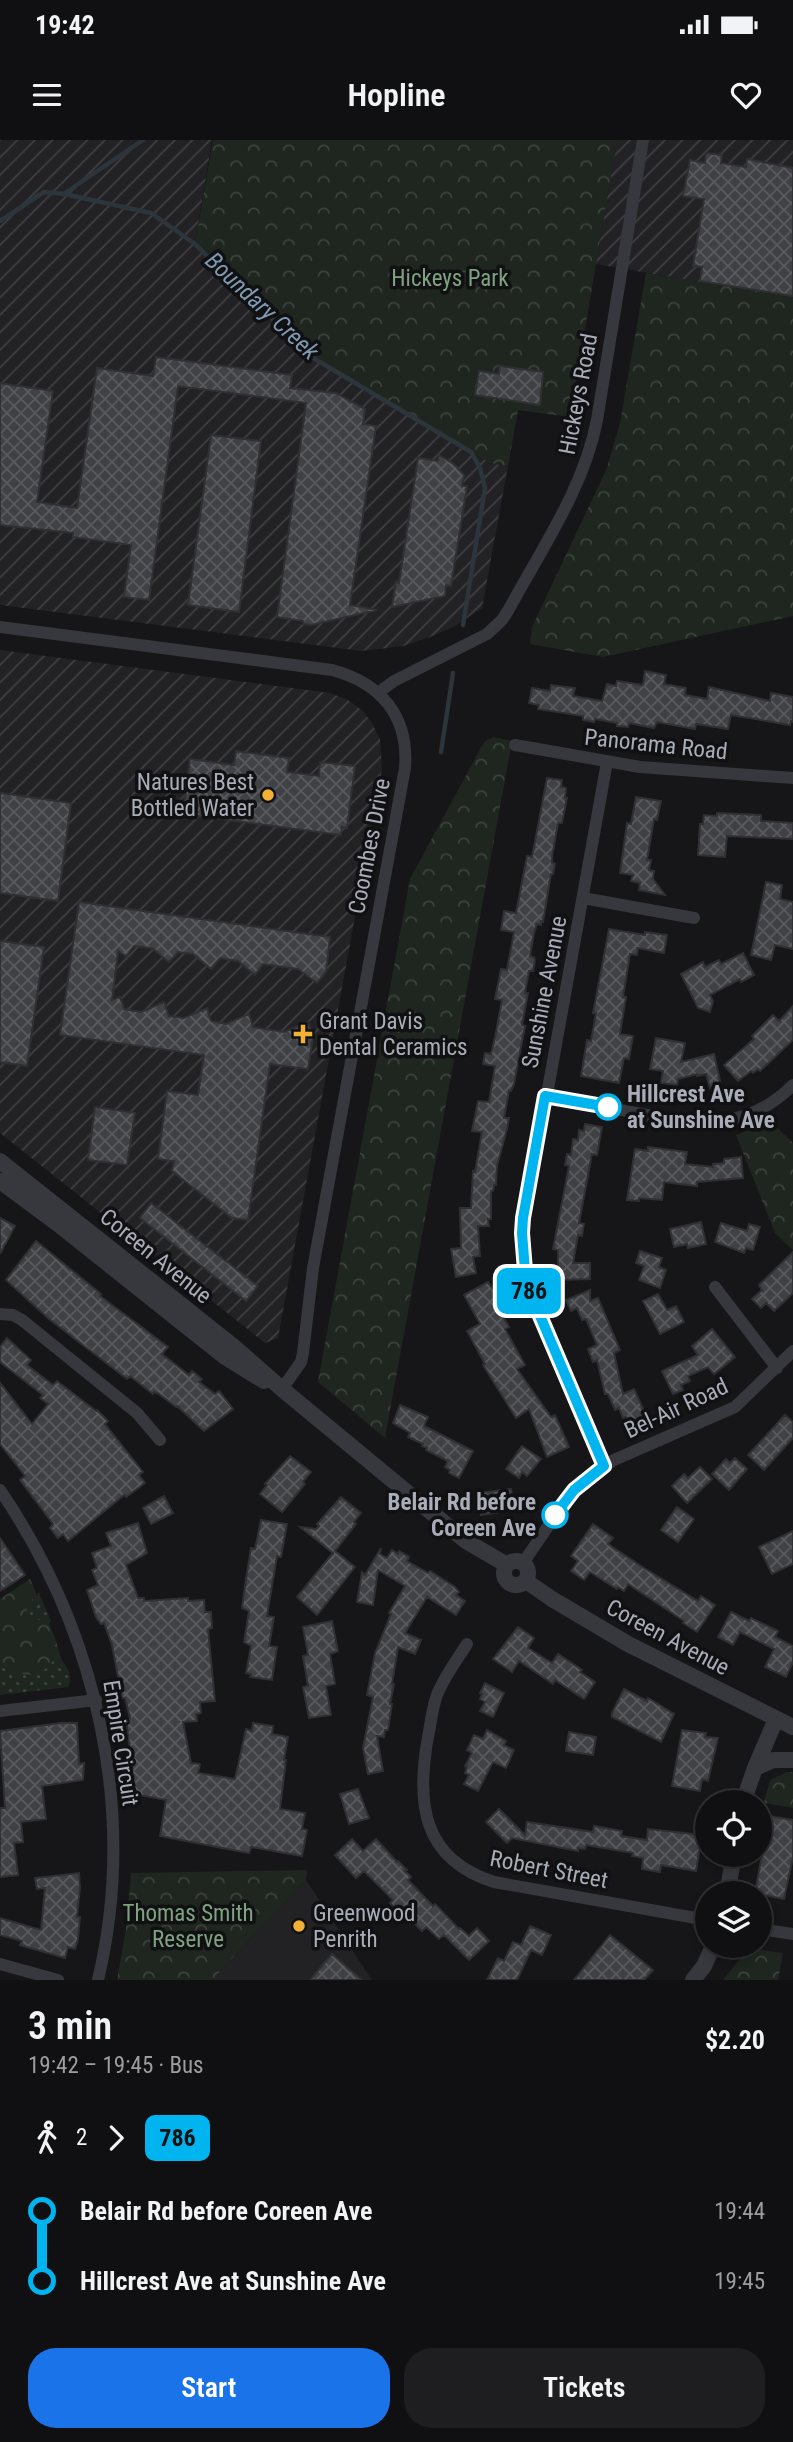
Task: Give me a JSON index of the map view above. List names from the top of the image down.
{
  "streets": {
    "street": [
      "Hickeys Road",
      "Panorama Road",
      "Coombes Drive",
      "Sunshine Avenue",
      "Coreen Avenue",
      "Bel-Air Road",
      "Empire Circuit",
      "Robert Street"
    ]
  },
  "crossings": [
    ["Hickeys Road", "Coombes Drive"],
    ["Panorama Road", "Sunshine Avenue"],
    ["Coombes Drive", "Coreen Avenue"],
    ["Sunshine Avenue", "Bel-Air Road"],
    ["Coreen Avenue", "Bel-Air Road"]
  ],
  "water": ["Boundary Creek"],
  "parks": ["Hickeys Park", "Thomas Smith Reserve"],
  "places": {
    "other": [
      "Natures Best Bottled Water",
      "Hillcrest Ave at Sunshine Ave",
      "Belair Rd before Coreen Ave",
      "Greenwood Penrith"
    ],
    "health": ["Grant Davis Dental Ceramics"]
  },
  "lines": ["bus line 786"],
  "page": {
    "status": "19:42",
    "header": "Hopline",
    "on_map": "786",
    "heading": ["3 min", "19:42 – 19:45 · Bus", "$2.20"],
    "legs": ["2", "786"],
    "list": [
      {
        "name": "Belair Rd before Coreen Ave",
        "value": "19:44"
      },
      {
        "name": "Hillcrest Ave at Sunshine Ave",
        "value": "19:45"
      }
    ],
    "buttons": ["Start", "Tickets"]
  }
}
